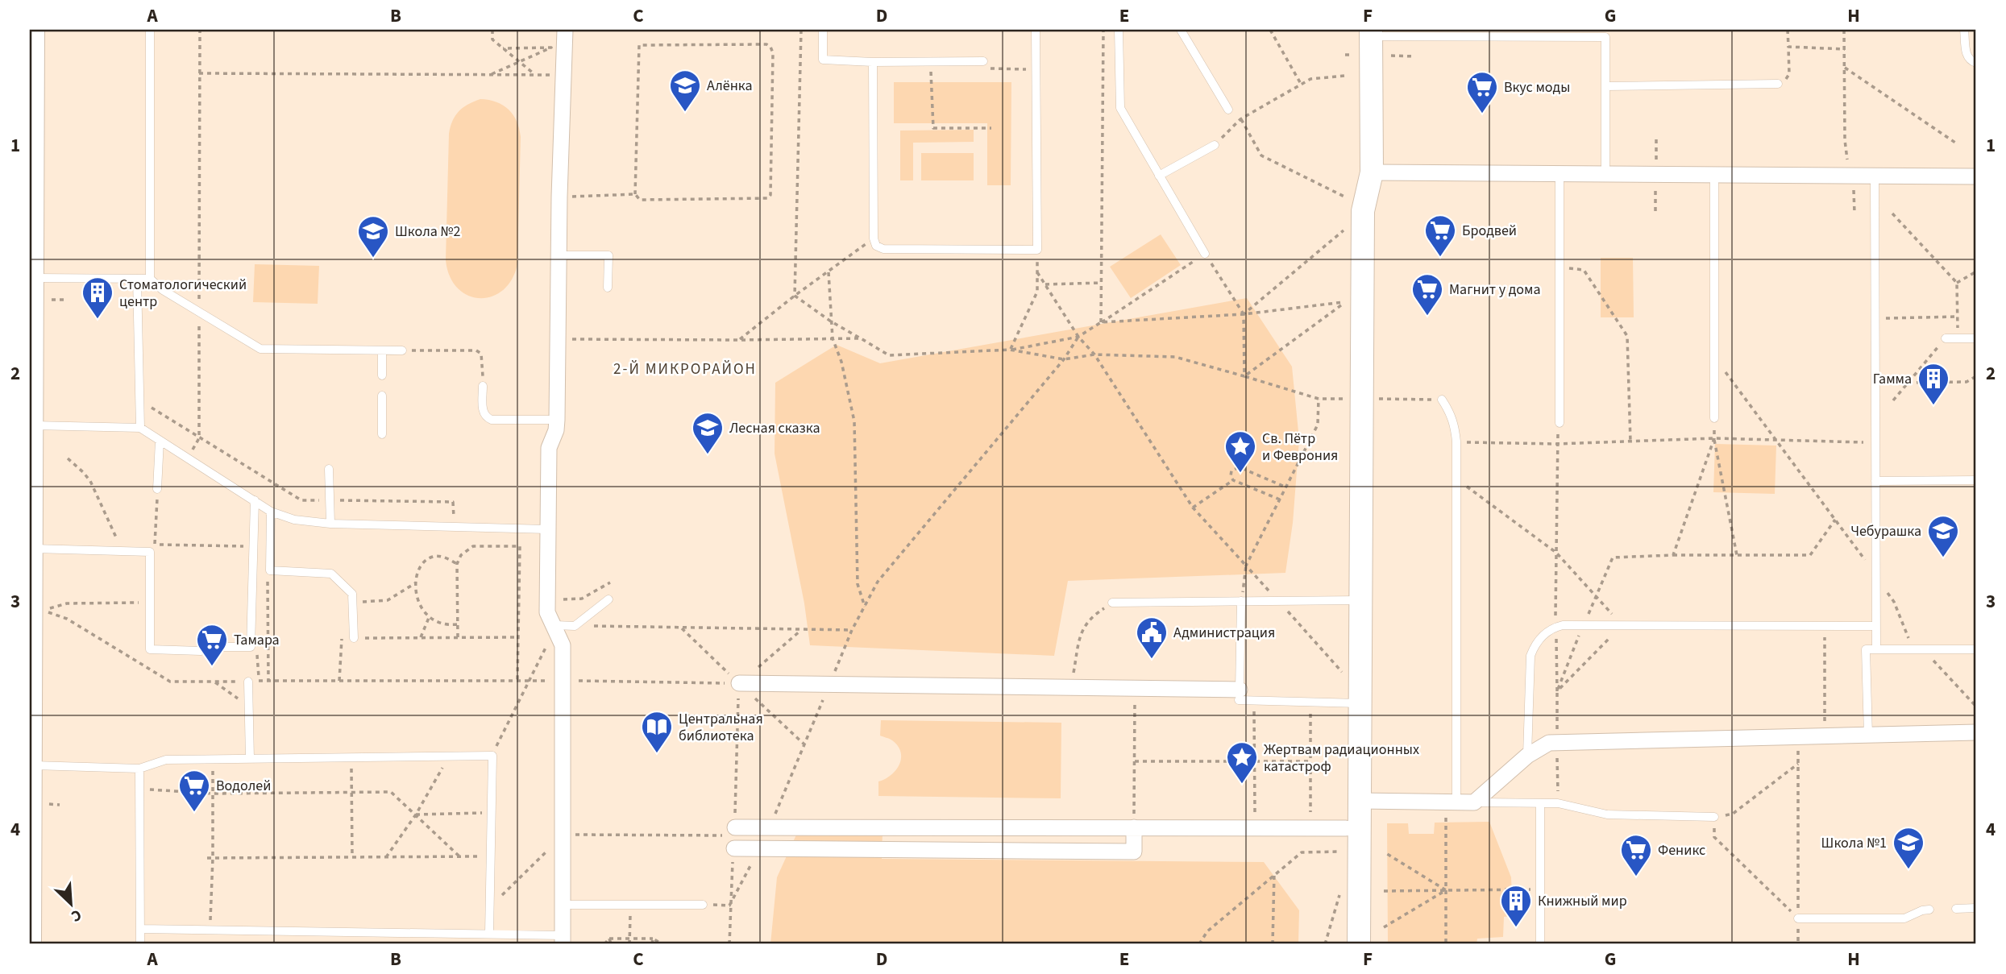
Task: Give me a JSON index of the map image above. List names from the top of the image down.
{
  "districts": ["2-Й МИКРОРАЙОН"],
  "places": {
    "school or university": [
      "Алёнка",
      "Школа №2",
      "Лесная сказка",
      "Чебурашка",
      "Школа №1"
    ],
    "supermarket": [
      "Вкус моды",
      "Бродвей",
      "Магнит у дома",
      "Тамара",
      "Водолей",
      "Феникс"
    ],
    "building": ["Стоматологический центр", "Гамма", "Книжный мир"],
    "place": ["Св. Пётр и Феврония", "Жертвам радиационных катастроф"],
    "public building": ["Администрация"],
    "library": ["Центральная библиотека"]
  },
  "north": "bottom right",
  "grid": {
    "columns": [
      "A",
      "B",
      "C",
      "D",
      "E",
      "F",
      "G",
      "H"
    ],
    "rows": [
      "1",
      "2",
      "3",
      "4"
    ]
  }
}
